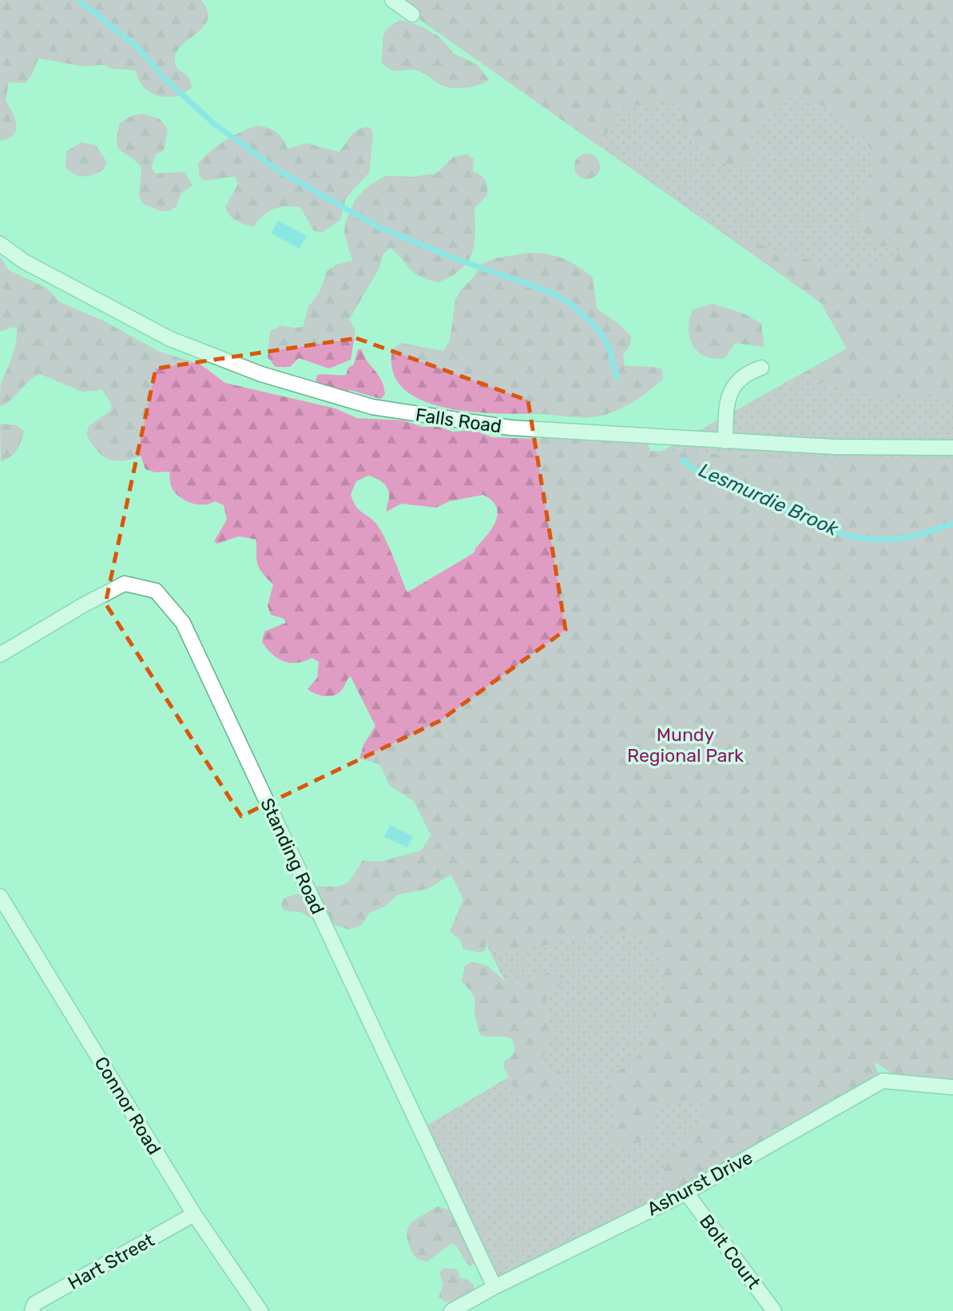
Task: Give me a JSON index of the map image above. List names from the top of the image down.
{
  "streets": {
    "street": [
      "Falls Road",
      "Standing Road",
      "Connor Road",
      "Ashurst Drive",
      "Bolt Court",
      "Hart Street"
    ]
  },
  "crossings": [
    ["Standing Road", "Ashurst Drive"],
    ["Connor Road", "Hart Street"],
    ["Ashurst Drive", "Bolt Court"]
  ],
  "water": ["Lesmurdie Brook"],
  "parks": ["Mundy Regional Park"]
}
